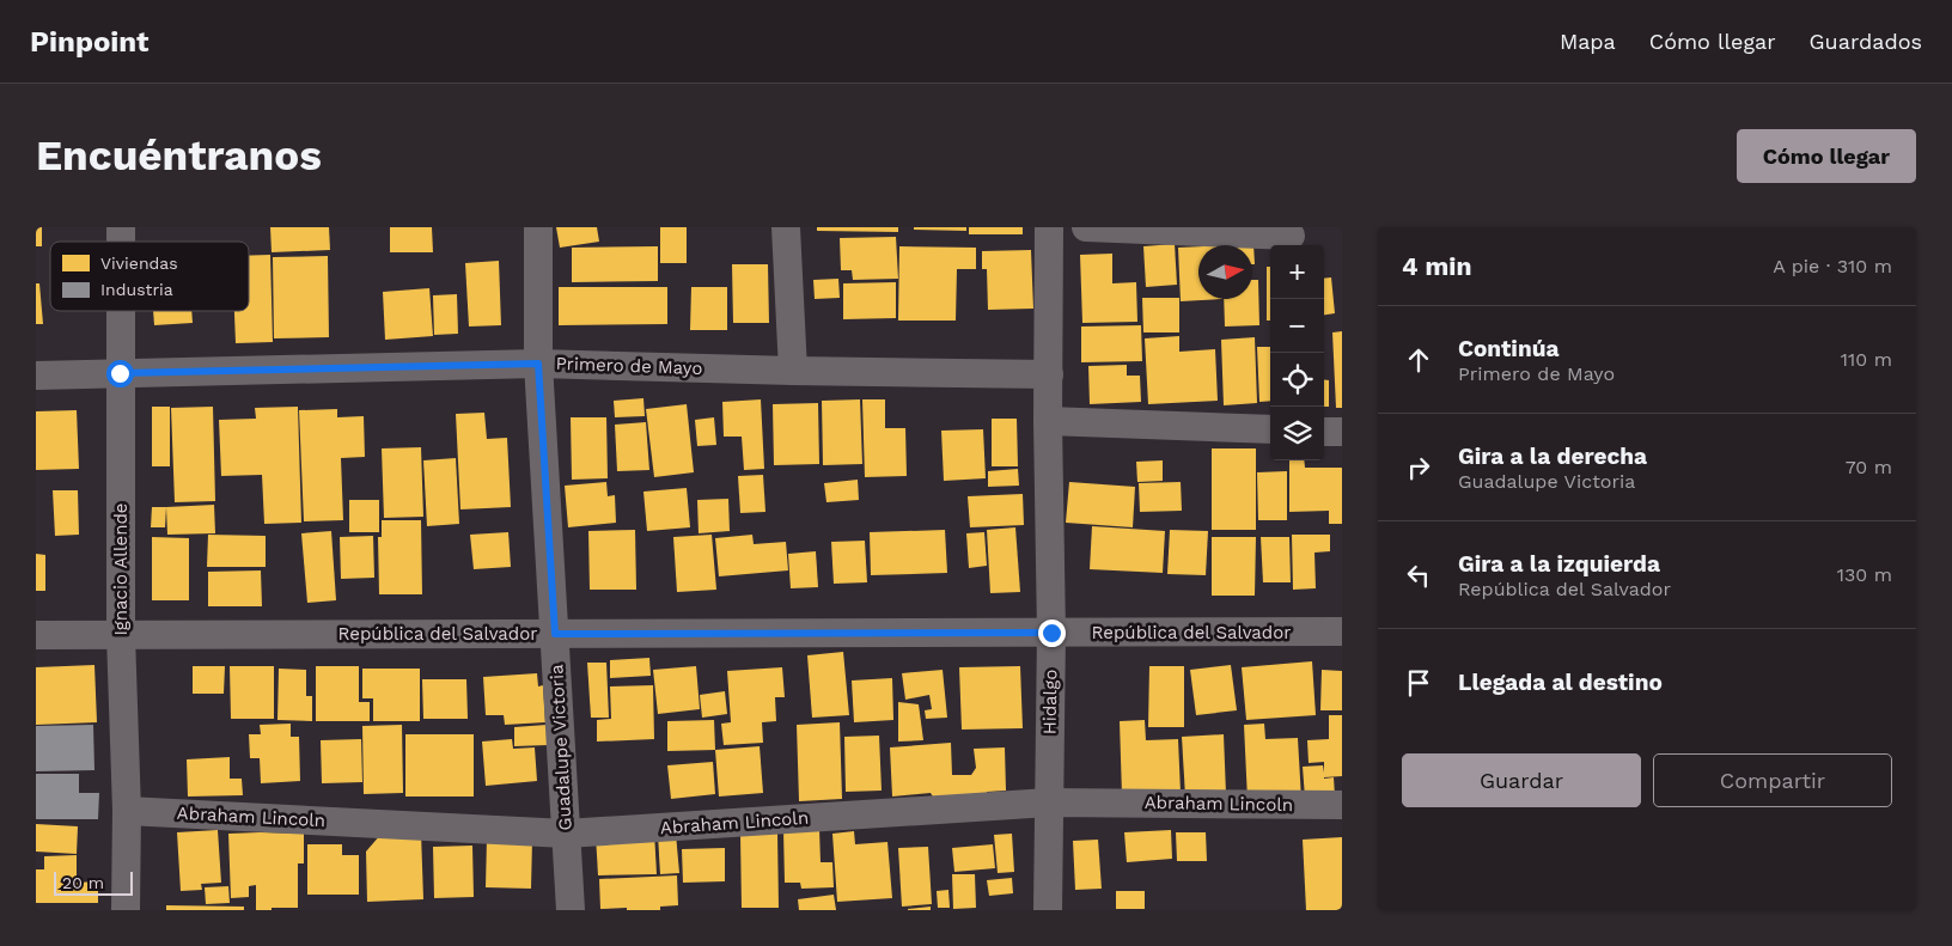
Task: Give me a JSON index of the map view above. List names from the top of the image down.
{
  "streets": {
    "street": [
      "Primero de Mayo",
      "Ignacio Allende",
      "República del Salvador",
      "Hidalgo",
      "Guadalupe Victoria",
      "Abraham Lincoln"
    ]
  },
  "crossings": [
    ["Primero de Mayo", "Ignacio Allende"],
    ["Primero de Mayo", "Hidalgo"],
    ["Primero de Mayo", "Guadalupe Victoria"],
    ["Ignacio Allende", "República del Salvador"],
    ["Ignacio Allende", "Abraham Lincoln"],
    ["República del Salvador", "Hidalgo"],
    ["República del Salvador", "Guadalupe Victoria"],
    ["Hidalgo", "Abraham Lincoln"],
    ["Guadalupe Victoria", "Abraham Lincoln"]
  ],
  "legend": ["Viviendas", "Industria"],
  "scale_bar": "20 m",
  "north": "right",
  "page": {
    "header": "Pinpoint",
    "nav": ["Mapa", "Cómo llegar", "Guardados"],
    "buttons": [
      "Cómo llegar",
      ["Guardar", "Compartir"]
    ],
    "title": "Encuéntranos",
    "heading": ["4 min", "A pie · 310 m"],
    "map_buttons": ["+", "−"],
    "list": [
      ["Continúa", "Primero de Mayo", "110 m"],
      ["Gira a la derecha", "Guadalupe Victoria", "70 m"],
      ["Gira a la izquierda", "República del Salvador", "130 m"],
      "Llegada al destino"
    ],
    "scale": "20 m"
  }
}
